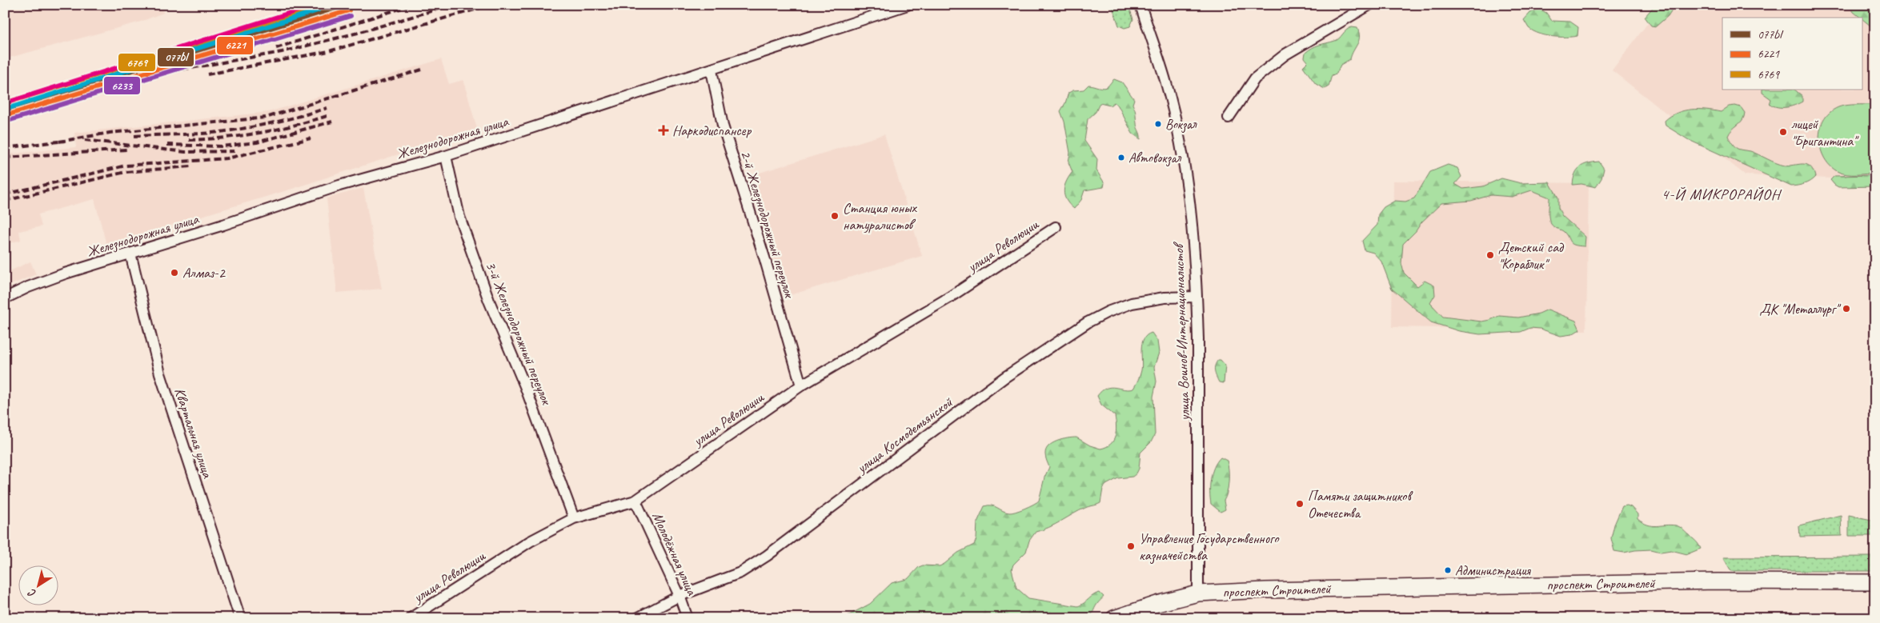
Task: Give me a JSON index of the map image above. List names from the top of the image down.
{
  "streets": {
    "street": [
      "Железнодорожная улица",
      "2-й Железнодорожный переулок",
      "улица Революции",
      "3-й Железнодорожный переулок",
      "улица Воинов-Интернационалистов",
      "Квартальная улица",
      "улица Космодемьянской",
      "Молодёжная улица",
      "проспект Строителей"
    ]
  },
  "crossings": [
    ["Железнодорожная улица", "2-й Железнодорожный переулок"],
    ["Железнодорожная улица", "3-й Железнодорожный переулок"],
    ["Железнодорожная улица", "Квартальная улица"],
    ["2-й Железнодорожный переулок", "улица Революции"],
    ["улица Революции", "3-й Железнодорожный переулок"],
    ["улица Революции", "Молодёжная улица"],
    ["улица Воинов-Интернационалистов", "улица Космодемьянской"],
    ["улица Воинов-Интернационалистов", "проспект Строителей"],
    ["улица Космодемьянской", "Молодёжная улица"]
  ],
  "districts": ["4-Й МИКРОРАЙОН"],
  "places": {
    "other": [
      "Вокзал",
      "лицей \"Бригантина\"",
      "Автовокзал",
      "Станция юных натуралистов",
      "Детский сад \"Кораблик\"",
      "Алмаз-2",
      "ДК \"Металлург\"",
      "Памяти защитников Отечества",
      "Управление Государственного казначейства",
      "Администрация"
    ],
    "health": ["Наркодиспансер"]
  },
  "lines": [
    "transit line 077Ы",
    "transit line 6769",
    "transit line 6221",
    "transit line 6233"
  ],
  "legend": ["077Ы", "6221", "6769"],
  "north": "bottom left"
}
